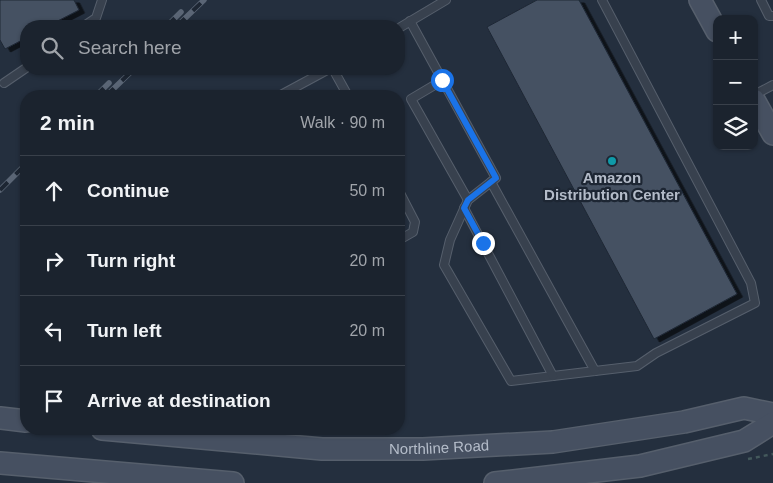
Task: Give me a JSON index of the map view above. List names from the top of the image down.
{
  "streets": {
    "street": ["Northline Road"]
  },
  "places": ["Amazon Distribution Center"],
  "page": {
    "map_buttons": ["+", "−"],
    "search": "Search here",
    "heading": ["2 min", "Walk · 90 m"],
    "list": [
      ["Continue", "50 m"],
      ["Turn right", "20 m"],
      ["Turn left", "20 m"],
      "Arrive at destination"
    ]
  }
}
